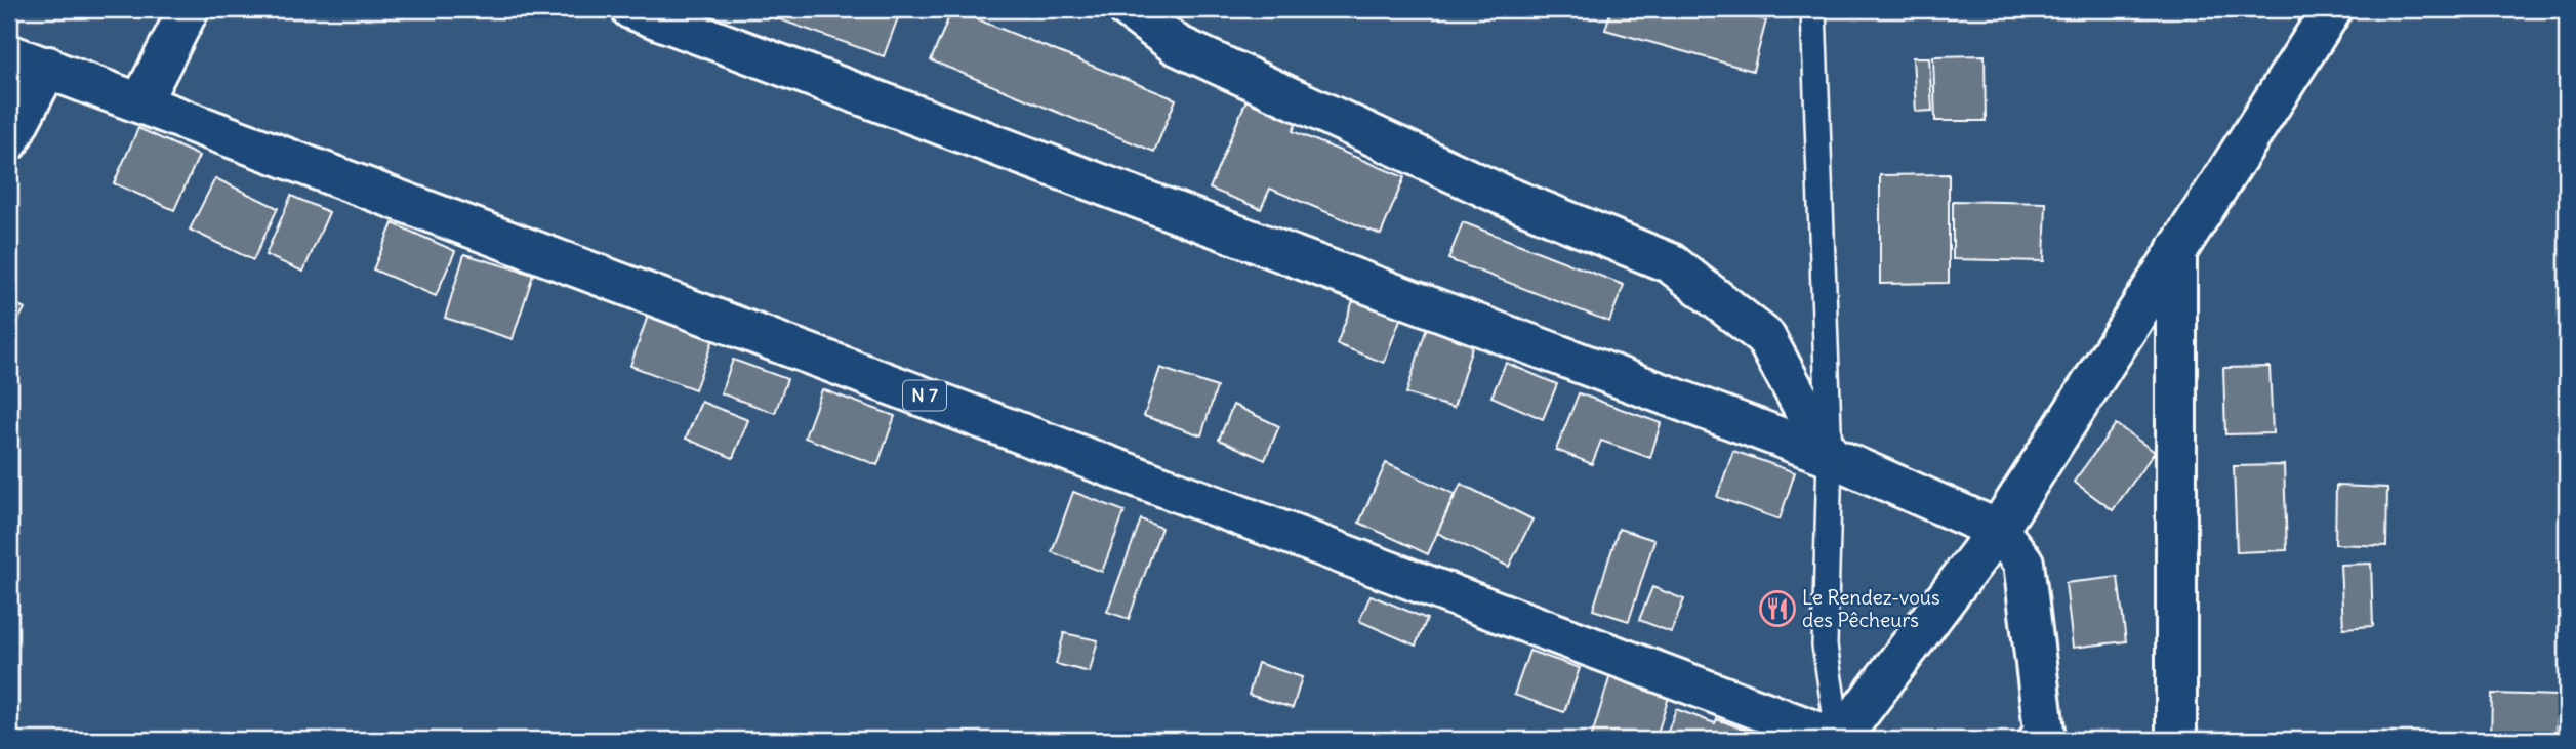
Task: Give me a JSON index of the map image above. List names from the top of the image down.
{
  "streets": {
    "street": ["N 7"]
  },
  "places": {
    "restaurant": ["Le Rendez-vous des Pêcheurs"]
  }
}
